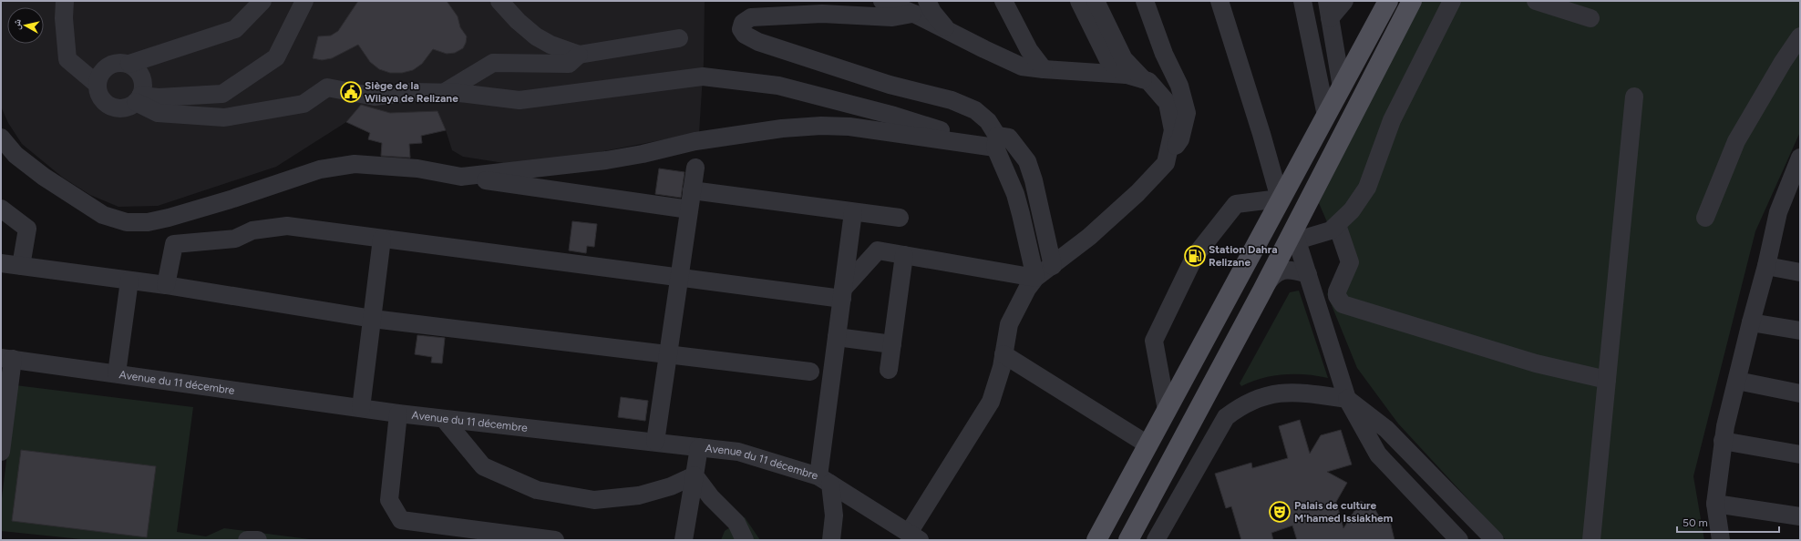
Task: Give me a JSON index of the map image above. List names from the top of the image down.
{
  "streets": {
    "street": ["Avenue du 11 décembre"]
  },
  "places": {
    "public building": ["Siège de la Wilaya de Relizane"],
    "fuel station": ["Station Dahra Relizane"],
    "theatre": ["Palais de culture M'hamed Issiakhem"]
  },
  "scale_bar": "50 m",
  "north": "left"
}
